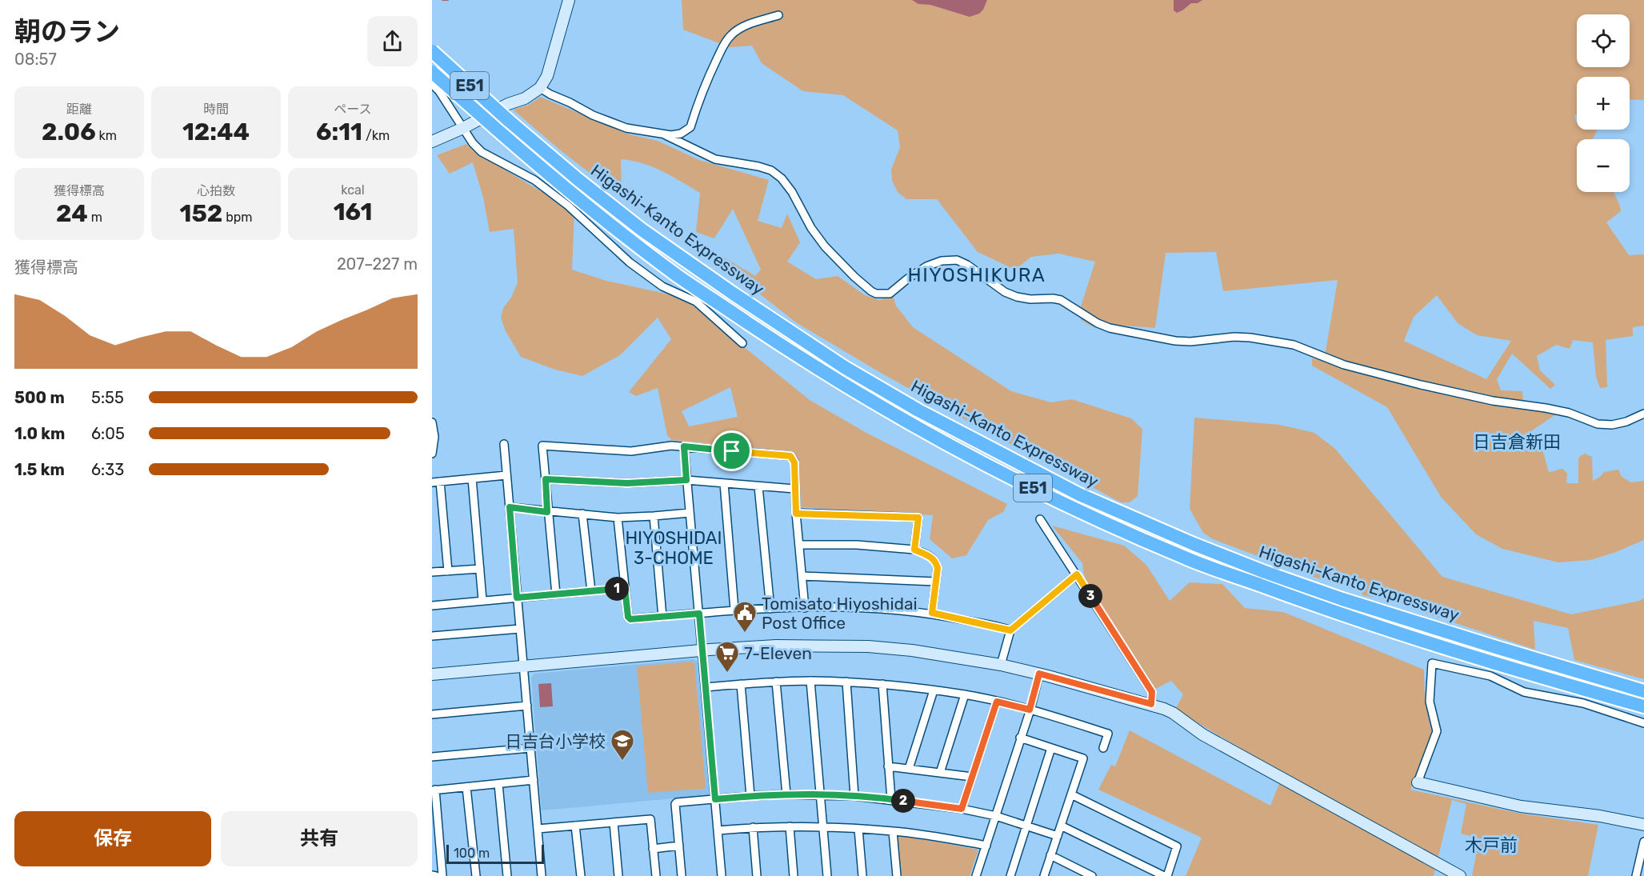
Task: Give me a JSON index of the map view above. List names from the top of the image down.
{
  "streets": {
    "highway": ["E51", "Higashi-Kanto Expressway"]
  },
  "districts": [
    "HIYOSHIKURA",
    "日吉倉新田",
    "HIYOSHIDAI 3-CHOME",
    "木戸前"
  ],
  "places": {
    "public building": ["Tomisato Hiyoshidai Post Office"],
    "supermarket": ["7-Eleven"],
    "school or university": ["日吉台小学校"]
  },
  "scale_bar": "100 m",
  "page": {
    "heading": ["朝のラン", "08:57"],
    "map_buttons": ["+", "−"],
    "stats": [
      ["距離", "2.06 km"],
      ["時間", "12:44"],
      ["ペース", "6:11 /km"],
      ["獲得標高", "24 m"],
      ["心拍数", "152 bpm"],
      ["kcal", "161"]
    ],
    "chart": ["獲得標高", "207–227 m"],
    "list": [
      {
        "name": "500 m",
        "note": "5:55"
      },
      {
        "name": "1.0 km",
        "note": "6:05"
      },
      {
        "name": "1.5 km",
        "note": "6:33"
      }
    ],
    "pins": ["1", "3", "2"],
    "buttons": ["保存", "共有"],
    "scale": "100 m"
  }
}
